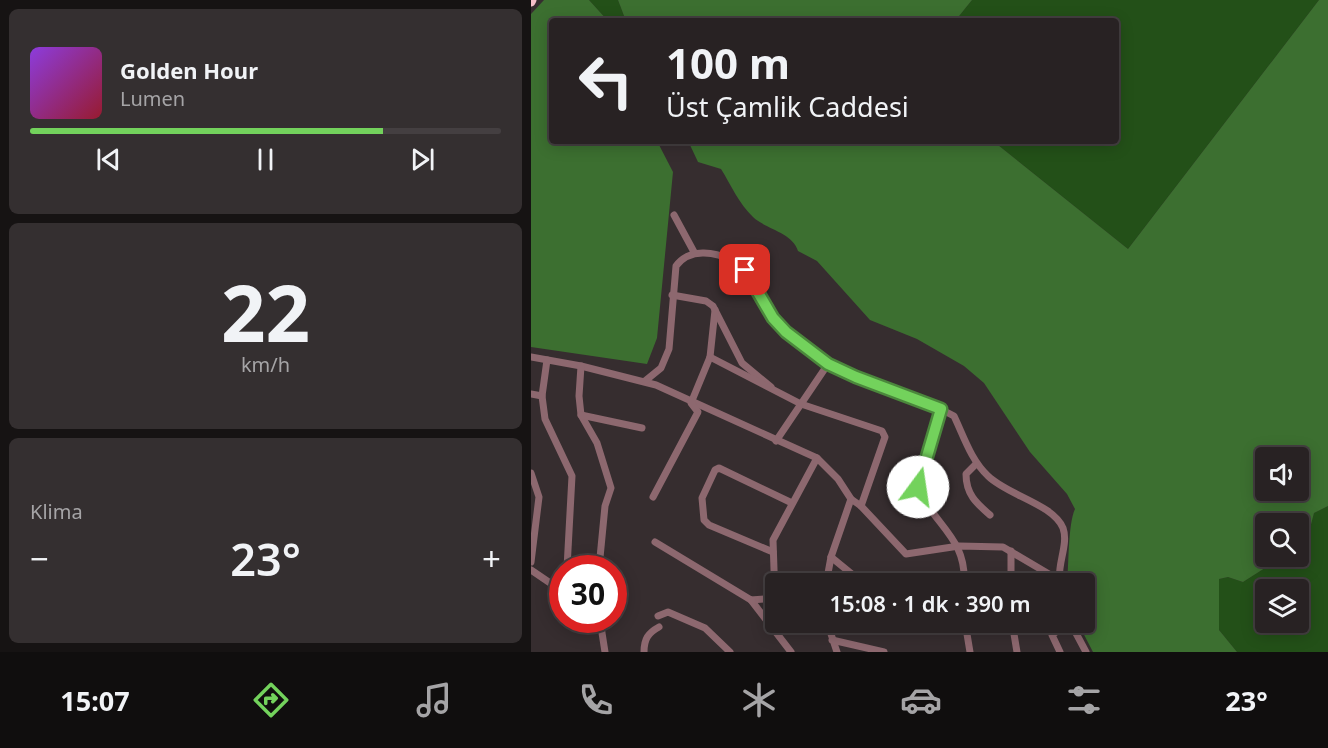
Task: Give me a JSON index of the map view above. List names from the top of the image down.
{
  "page": {
    "turn": ["100 m", "Üst Çamlik Caddesi"],
    "song": ["Golden Hour", "Lumen"],
    "tile": [
      ["22", "km/h"],
      "Klima"
    ],
    "heat": ["−", "23°", "+"],
    "limit": "30",
    "trip": "15:08 · 1 dk · 390 m",
    "tabs": ["15:07", "23°"]
  }
}
